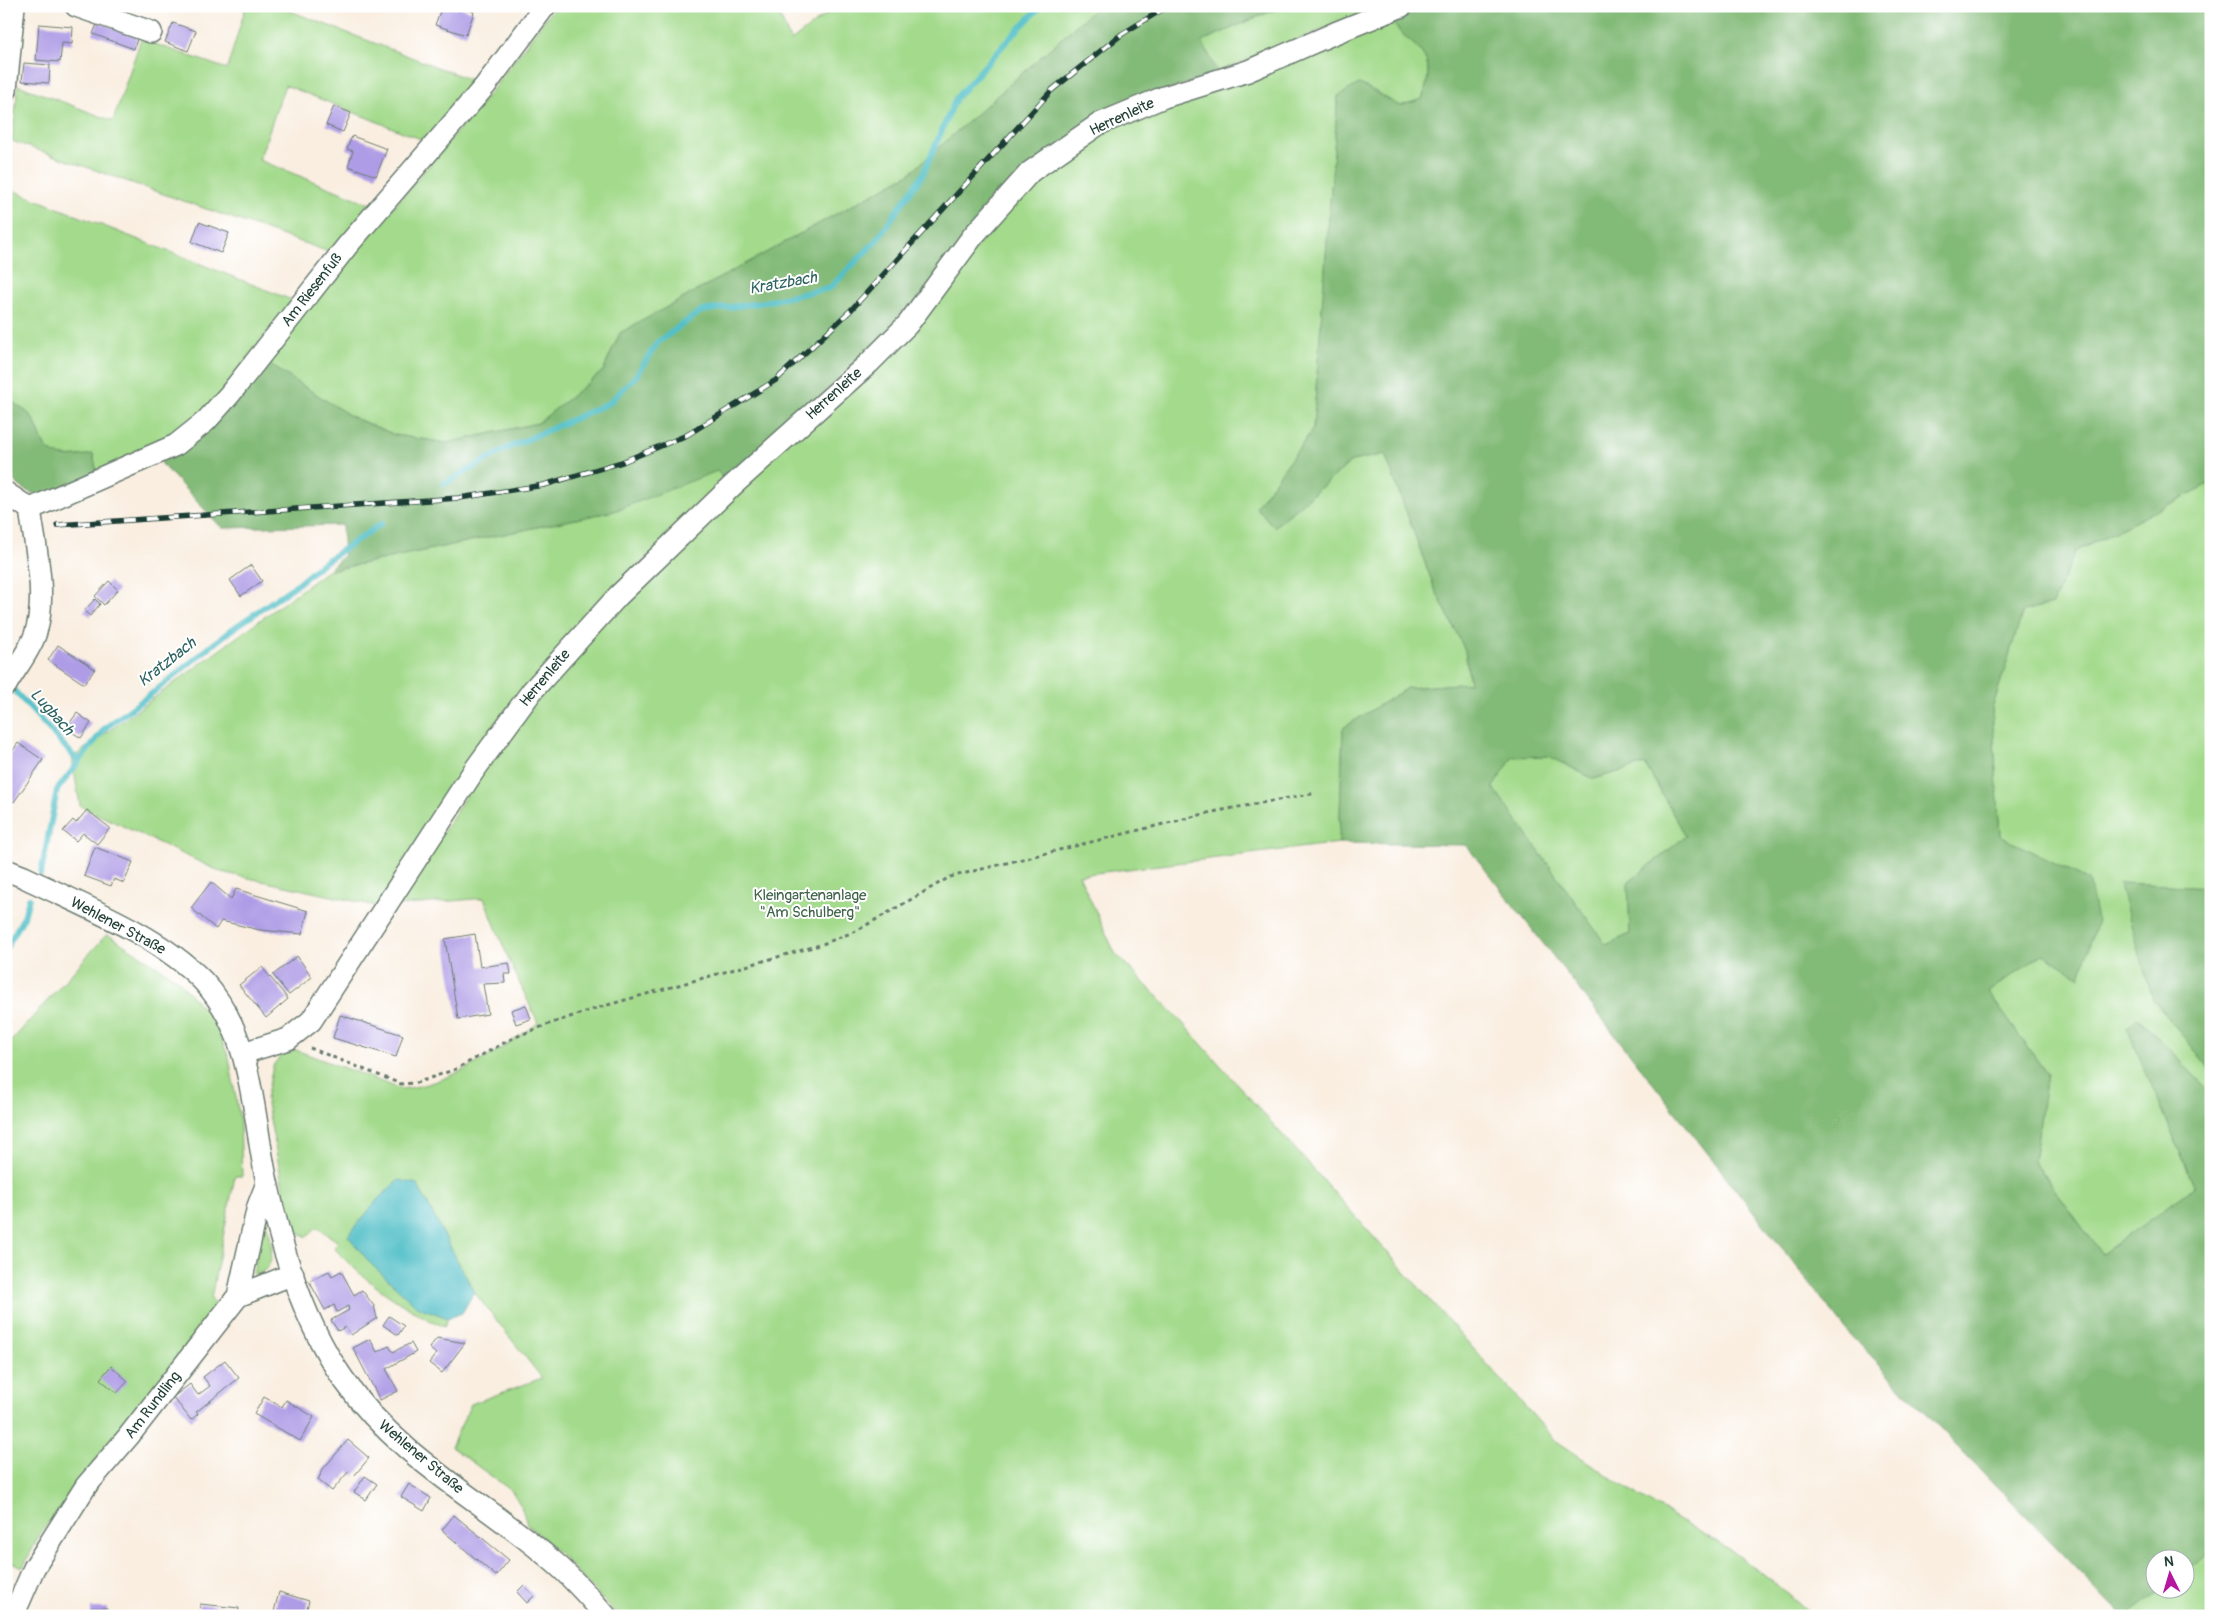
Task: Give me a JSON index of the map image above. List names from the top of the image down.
{
  "streets": {
    "street": [
      "Herrenleite",
      "Am Riesenfuß",
      "Wehlener Straße",
      "Am Rundling"
    ]
  },
  "crossings": [
    ["Wehlener Straße", "Am Rundling"]
  ],
  "water": ["Kratzbach", "Lugbach"],
  "parks": ["Kleingartenanlage \"Am Schulberg\""],
  "north": "top"
}
